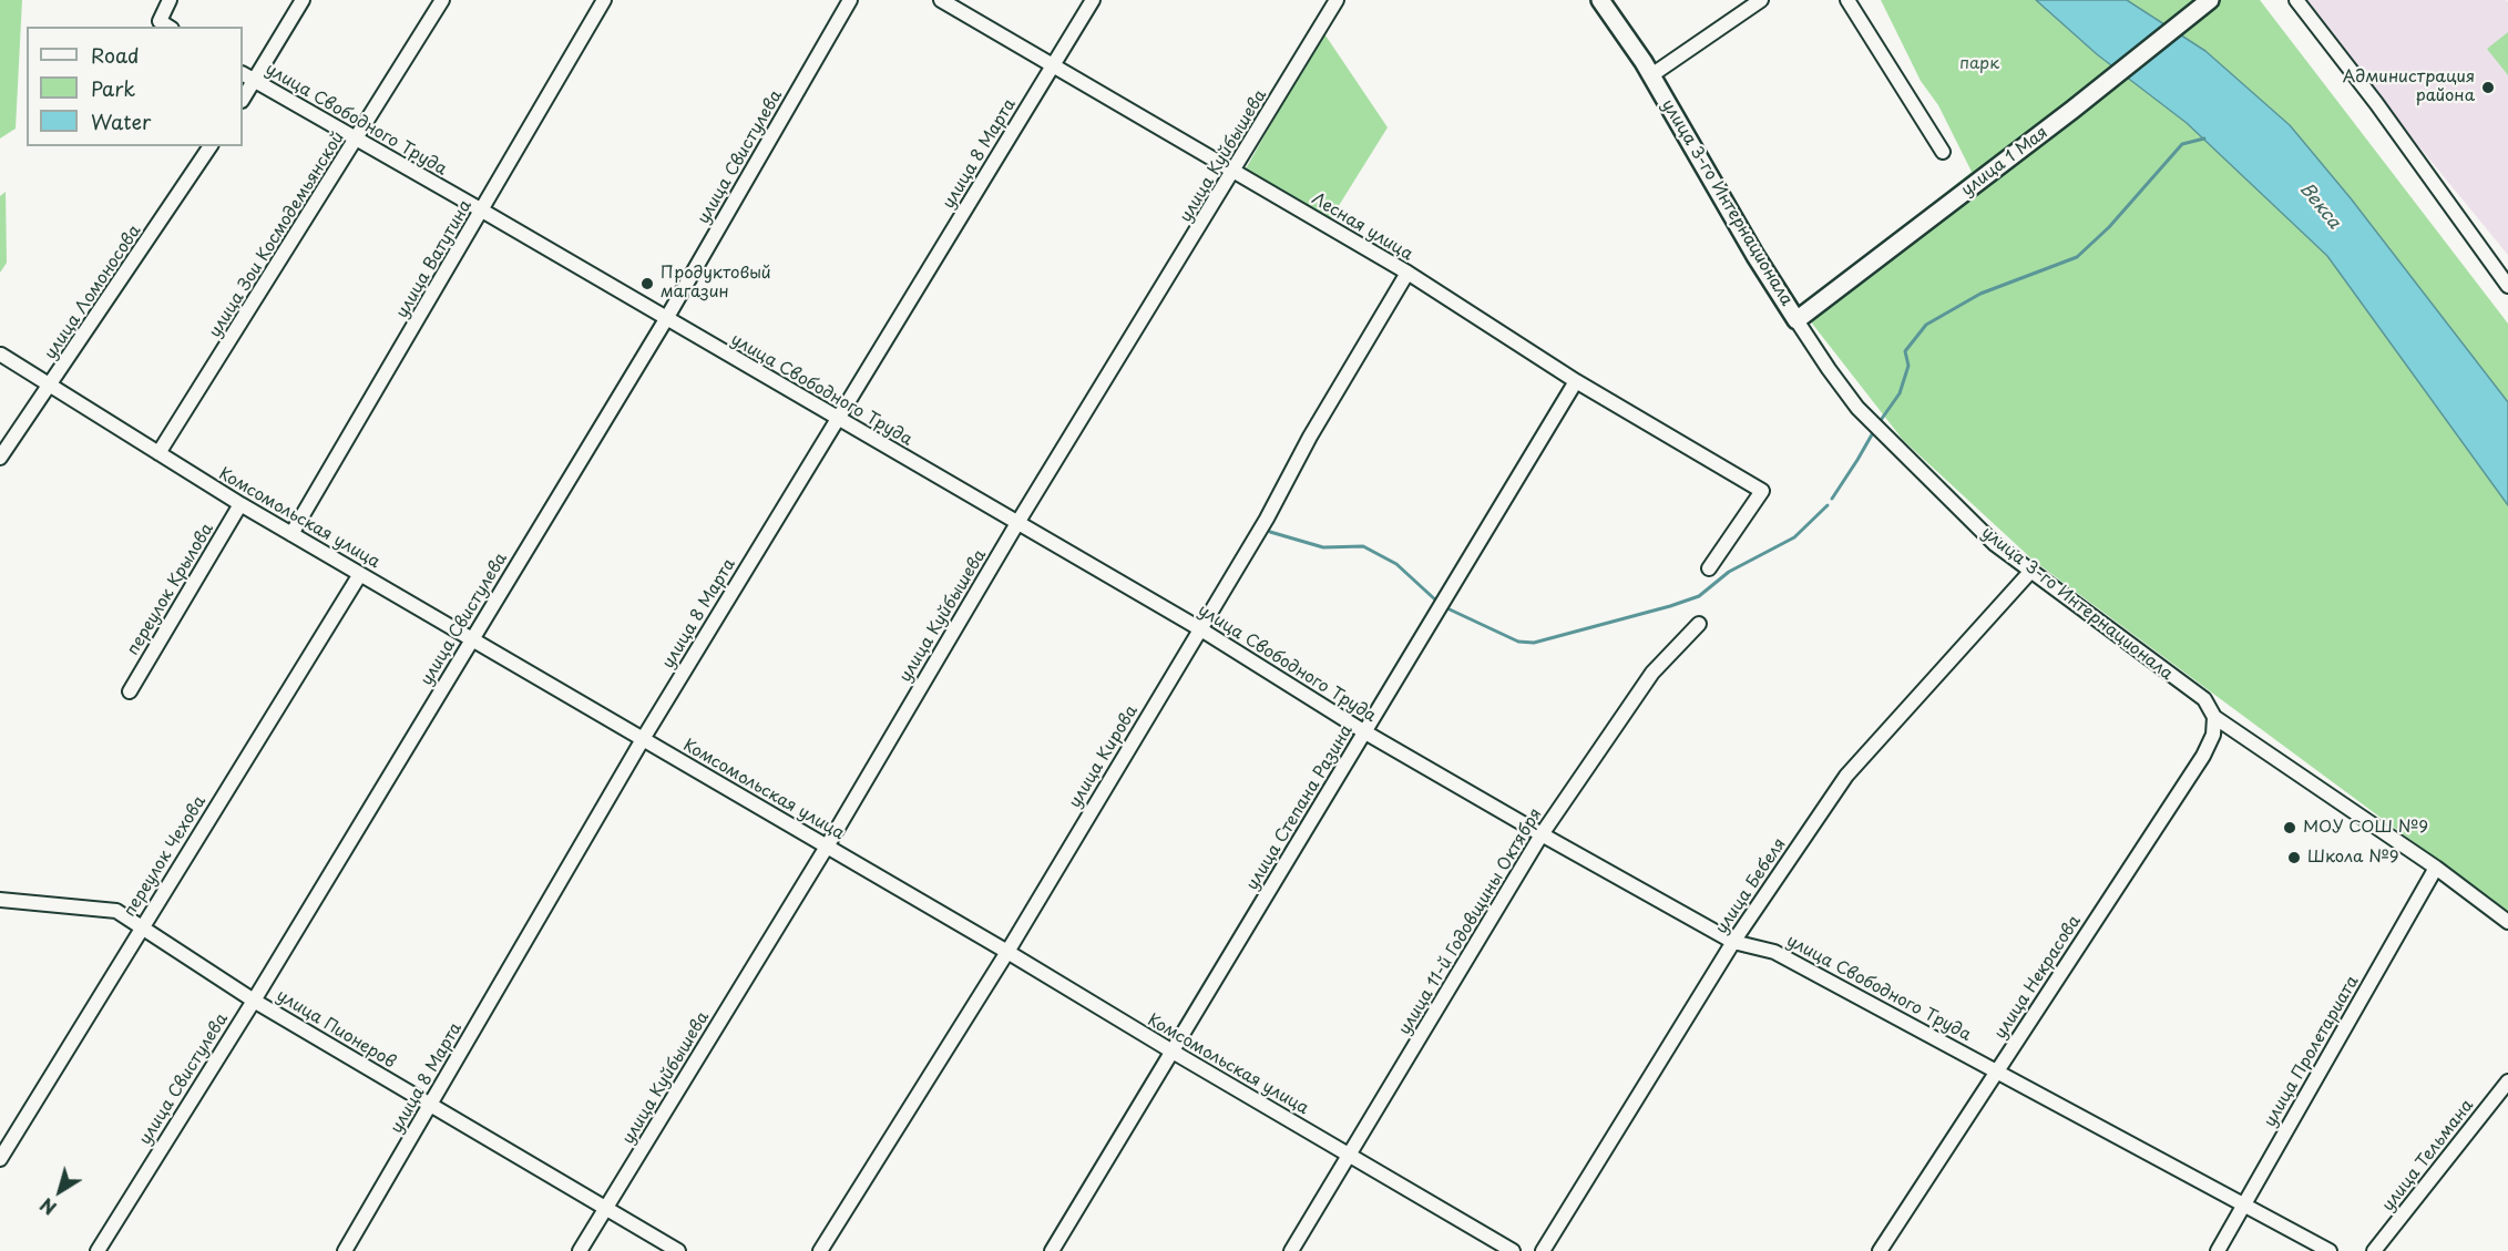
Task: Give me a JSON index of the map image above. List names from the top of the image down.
{
  "streets": {
    "main road": ["улица 1 Мая", "улица 3-го Интернационала"],
    "street": [
      "улица Свободного Труда",
      "улица 8 Марта",
      "улица Куйбышева",
      "улица Свистулева",
      "Лесная улица",
      "улица Зои Космодемьянской",
      "улица Ватутина",
      "улица Ломоносова",
      "Комсомольская улица",
      "переулок Крылова",
      "улица Кирова",
      "улица Степана Разина",
      "переулок Чехова",
      "улица Бебеля",
      "улица 11-й Годовщины Октября",
      "улица Некрасова",
      "улица Пионеров",
      "улица Пролетариата",
      "улица Тельмана"
    ]
  },
  "crossings": [
    ["улица Свободного Труда", "улица 8 Марта"],
    ["улица Свободного Труда", "улица Куйбышева"],
    ["улица Свободного Труда", "улица Свистулева"],
    ["улица Свободного Труда", "улица Зои Космодемьянской"],
    ["улица Свободного Труда", "улица Ватутина"],
    ["улица Свободного Труда", "улица Кирова"],
    ["улица Свободного Труда", "улица Степана Разина"],
    ["улица Свободного Труда", "улица Бебеля"],
    ["улица Свободного Труда", "улица 11-й Годовщины Октября"],
    ["улица Свободного Труда", "улица Некрасова"],
    ["улица Свободного Труда", "улица Пролетариата"],
    ["улица 8 Марта", "Лесная улица"],
    ["улица 8 Марта", "Комсомольская улица"],
    ["улица 8 Марта", "улица Пионеров"],
    ["улица Куйбышева", "Лесная улица"],
    ["улица Куйбышева", "Комсомольская улица"],
    ["улица Куйбышева", "улица Пионеров"],
    ["улица Свистулева", "Комсомольская улица"],
    ["улица Свистулева", "улица Пионеров"],
    ["улица 1 Мая", "улица 3-го Интернационала"],
    ["улица 3-го Интернационала", "улица Бебеля"],
    ["улица 3-го Интернационала", "улица Некрасова"],
    ["улица 3-го Интернационала", "улица Пролетариата"],
    ["Лесная улица", "улица Кирова"],
    ["Лесная улица", "улица Степана Разина"],
    ["улица Зои Космодемьянской", "Комсомольская улица"],
    ["улица Ватутина", "Комсомольская улица"],
    ["улица Ломоносова", "Комсомольская улица"],
    ["Комсомольская улица", "переулок Крылова"],
    ["Комсомольская улица", "улица Кирова"],
    ["Комсомольская улица", "улица Степана Разина"],
    ["Комсомольская улица", "переулок Чехова"],
    ["Комсомольская улица", "улица 11-й Годовщины Октября"],
    ["переулок Чехова", "улица Пионеров"]
  ],
  "water": ["Векса"],
  "parks": ["парк"],
  "places": [
    "Администрация района",
    "Продуктовый магазин",
    "МОУ СОШ №9",
    "Школа №9"
  ],
  "legend": ["Road", "Park", "Water"],
  "north": "bottom left"
}
